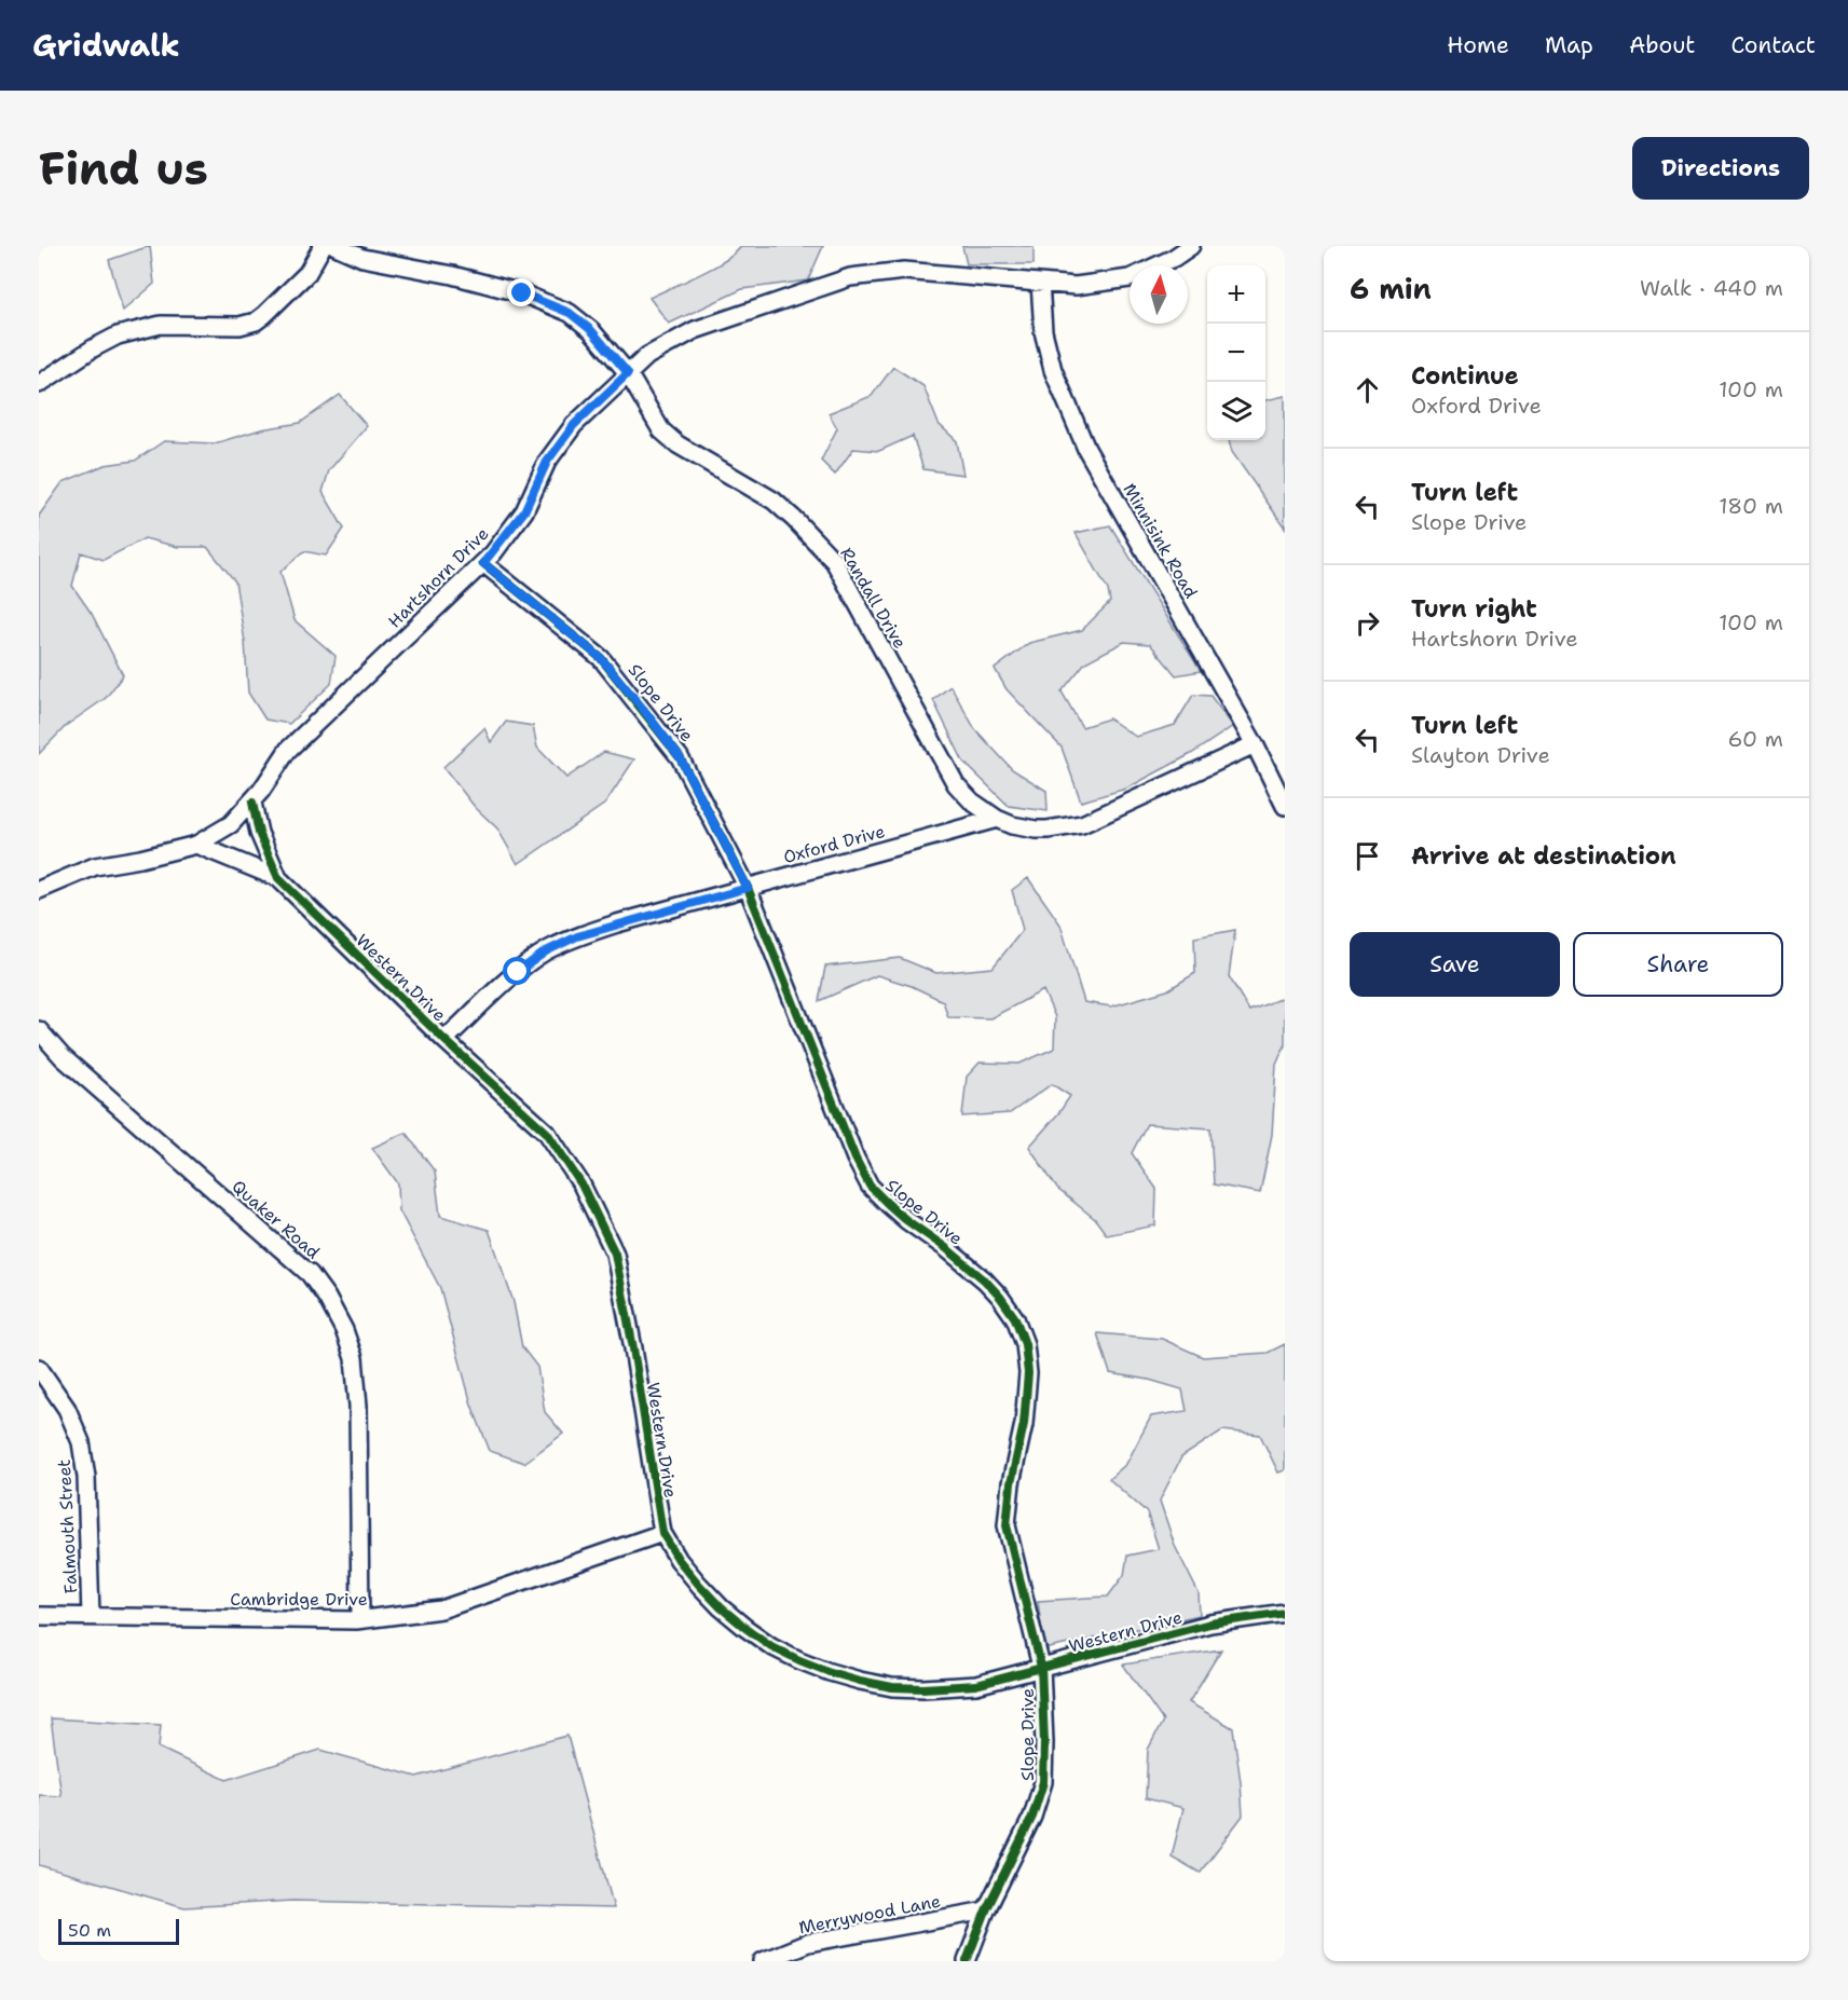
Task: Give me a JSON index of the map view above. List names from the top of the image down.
{
  "streets": {
    "street": [
      "Minnisink Road",
      "Hartshorn Drive",
      "Randall Drive",
      "Slope Drive",
      "Oxford Drive",
      "Western Drive",
      "Quaker Road",
      "Falmouth Street",
      "Cambridge Drive",
      "Merrywood Lane"
    ]
  },
  "crossings": [
    ["Minnisink Road", "Hartshorn Drive"],
    ["Hartshorn Drive", "Randall Drive"],
    ["Hartshorn Drive", "Slope Drive"],
    ["Hartshorn Drive", "Western Drive"],
    ["Randall Drive", "Oxford Drive"],
    ["Slope Drive", "Oxford Drive"],
    ["Slope Drive", "Western Drive"],
    ["Slope Drive", "Merrywood Lane"],
    ["Oxford Drive", "Western Drive"],
    ["Western Drive", "Cambridge Drive"],
    ["Quaker Road", "Cambridge Drive"],
    ["Falmouth Street", "Cambridge Drive"]
  ],
  "scale_bar": "50 m",
  "north": "top",
  "page": {
    "header": "Gridwalk",
    "nav": [
      "Home",
      "Map",
      "About",
      "Contact"
    ],
    "buttons": [
      "Directions",
      ["Save", "Share"]
    ],
    "title": "Find us",
    "heading": ["6 min", "Walk · 440 m"],
    "map_buttons": ["+", "−"],
    "list": [
      ["Continue", "Oxford Drive", "100 m"],
      ["Turn left", "Slope Drive", "180 m"],
      ["Turn right", "Hartshorn Drive", "100 m"],
      ["Turn left", "Slayton Drive", "60 m"],
      "Arrive at destination"
    ],
    "scale": "50 m"
  }
}
